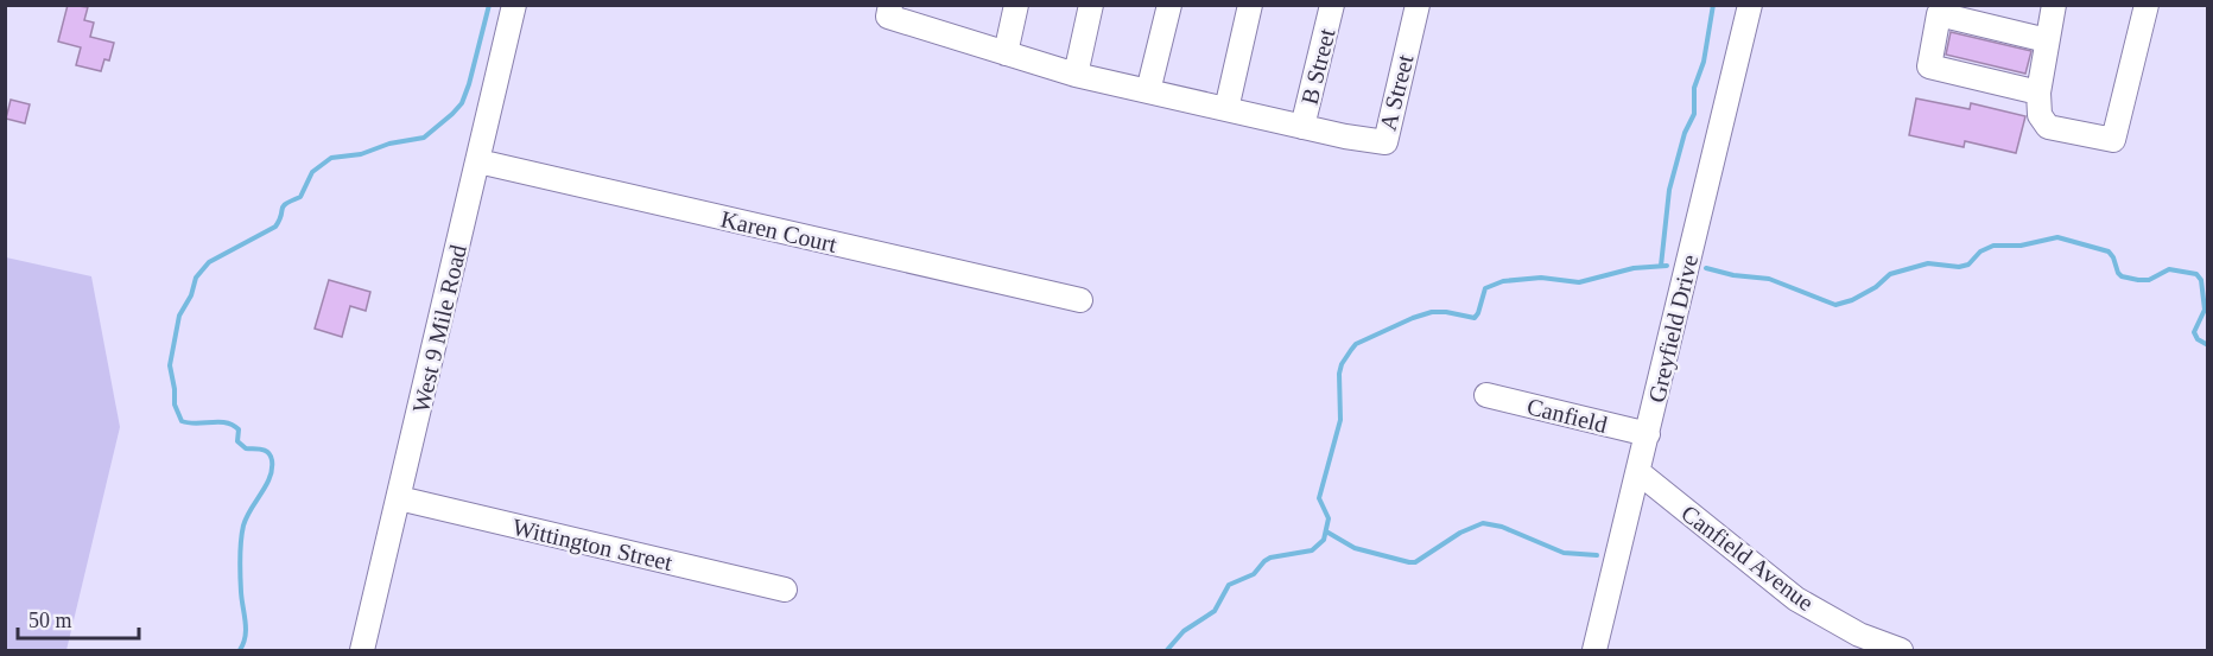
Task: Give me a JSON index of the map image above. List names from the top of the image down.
{
  "streets": {
    "street": [
      "B Street",
      "A Street",
      "Karen Court",
      "West 9 Mile Road",
      "Greyfield Drive",
      "Canfield",
      "Wittington Street",
      "Canfield Avenue"
    ]
  },
  "crossings": [
    ["B Street", "A Street"],
    ["Karen Court", "West 9 Mile Road"],
    ["West 9 Mile Road", "Wittington Street"],
    ["Greyfield Drive", "Canfield"],
    ["Greyfield Drive", "Canfield Avenue"]
  ],
  "scale_bar": "50 m"
}
